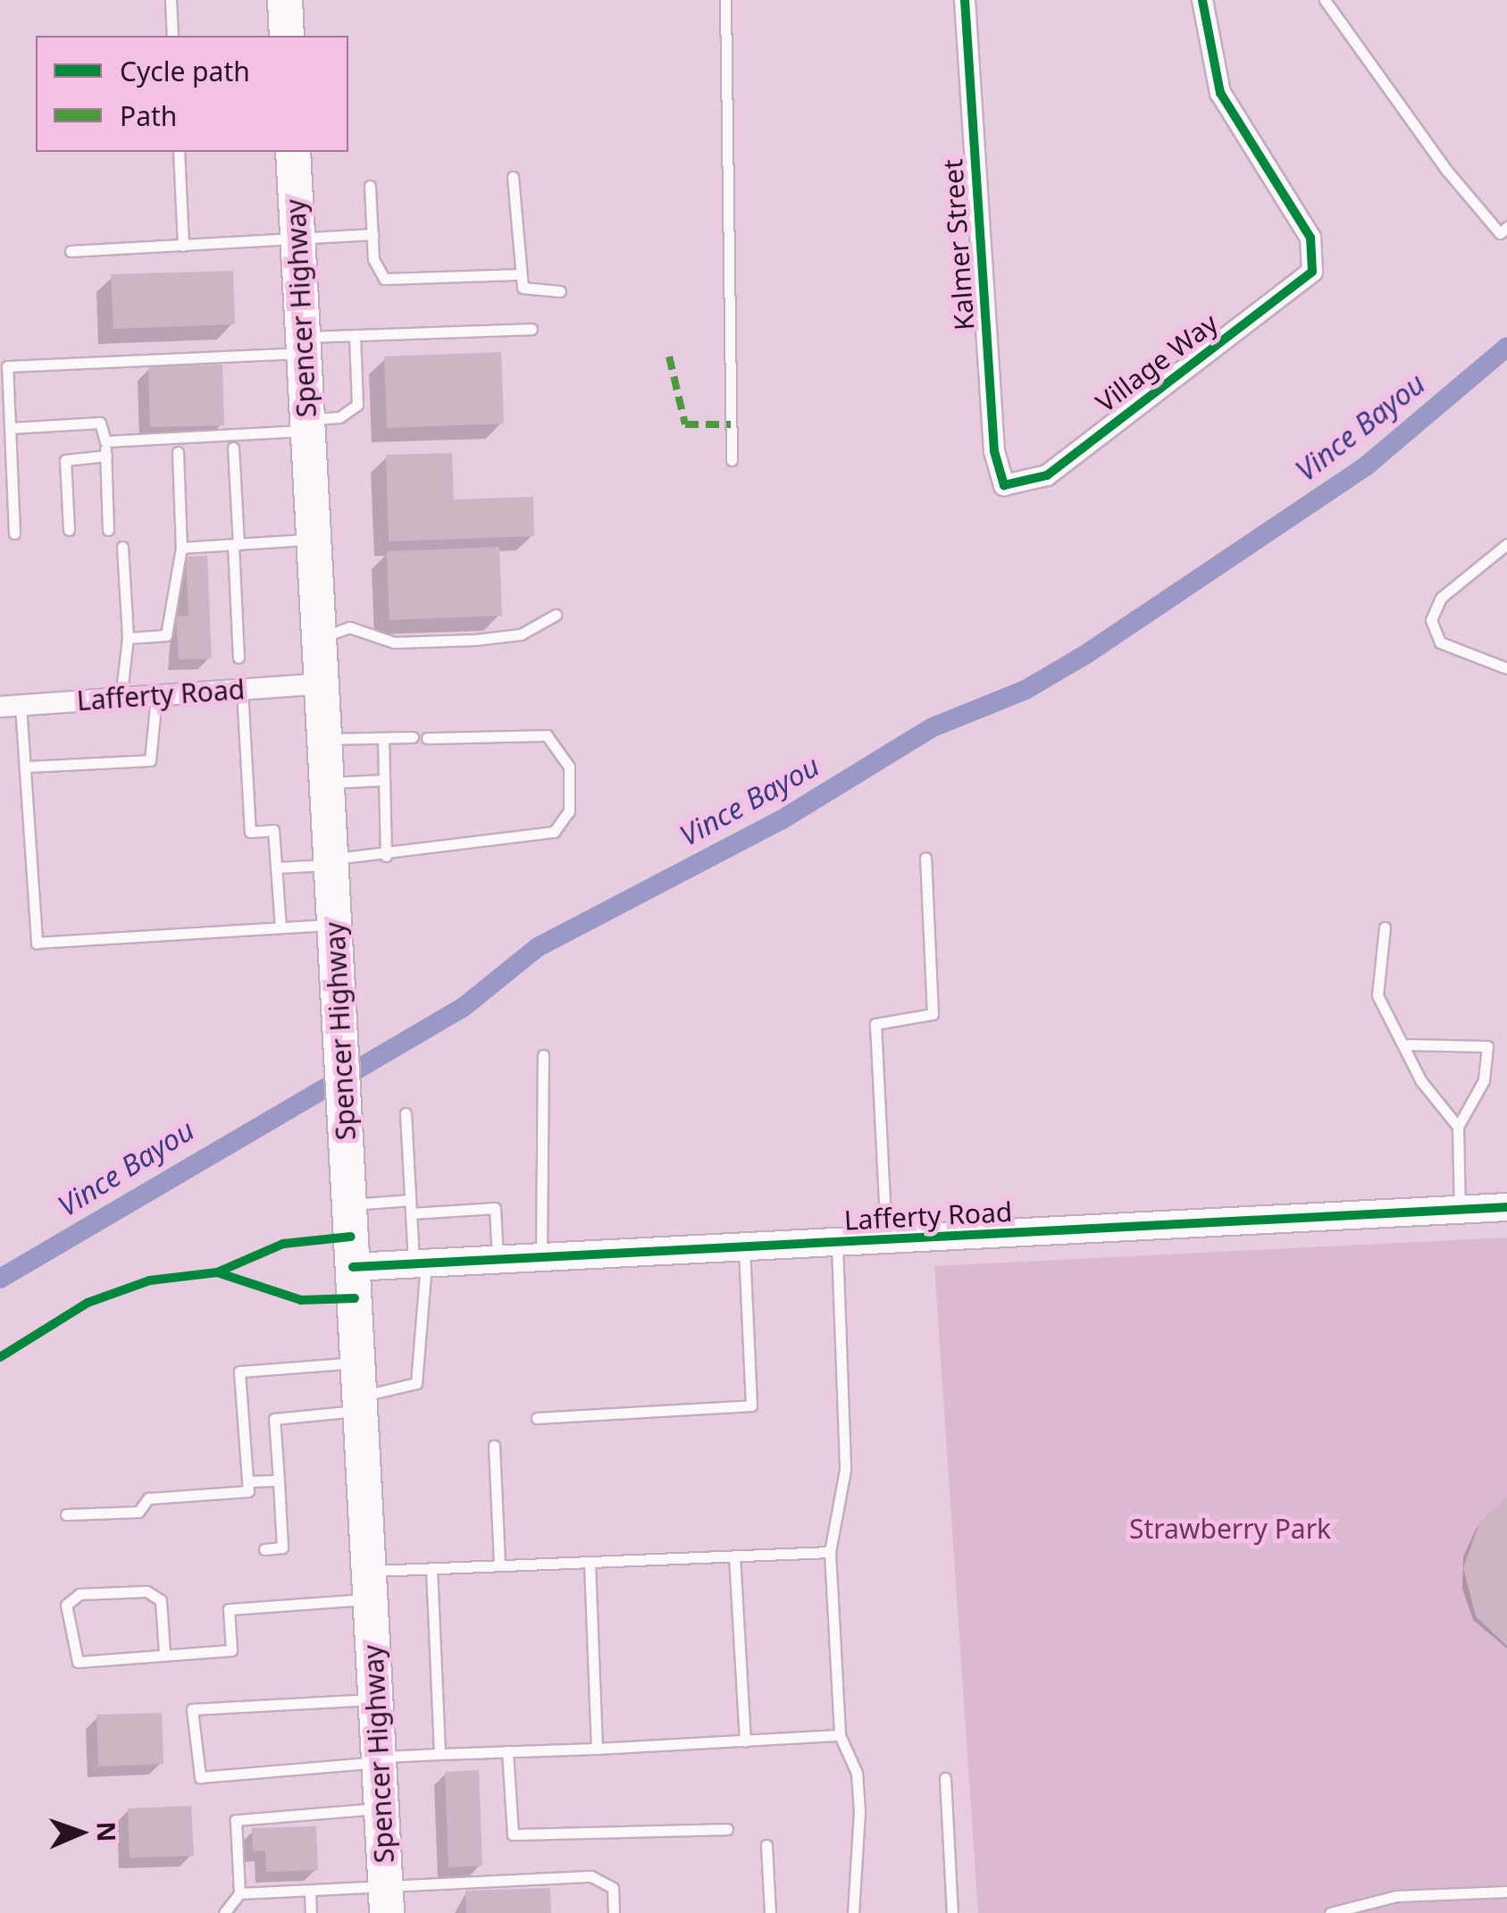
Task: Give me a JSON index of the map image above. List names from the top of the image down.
{
  "streets": {
    "main road": ["Spencer Highway"],
    "street": ["Kalmer Street", "Village Way", "Lafferty Road"]
  },
  "crossings": [
    ["Kalmer Street", "Village Way"],
    ["Spencer Highway", "Lafferty Road"]
  ],
  "water": ["Vince Bayou"],
  "parks": ["Strawberry Park"],
  "legend": ["Cycle path", "Path"],
  "north": "right"
}
